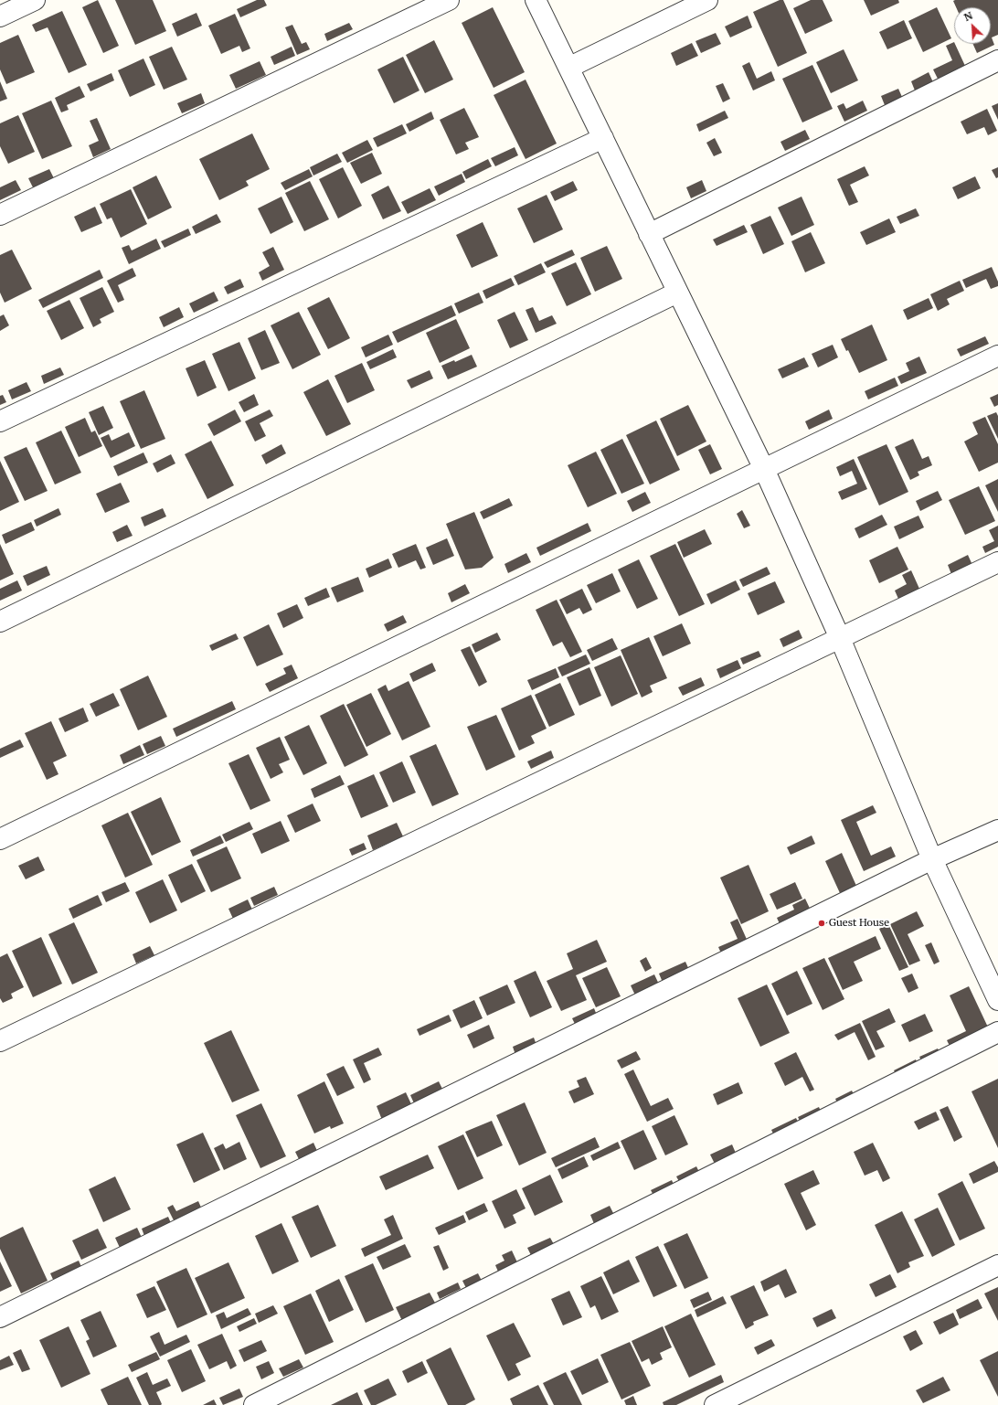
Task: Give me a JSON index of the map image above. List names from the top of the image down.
{
  "places": ["Guest House"],
  "north": "top left"
}
